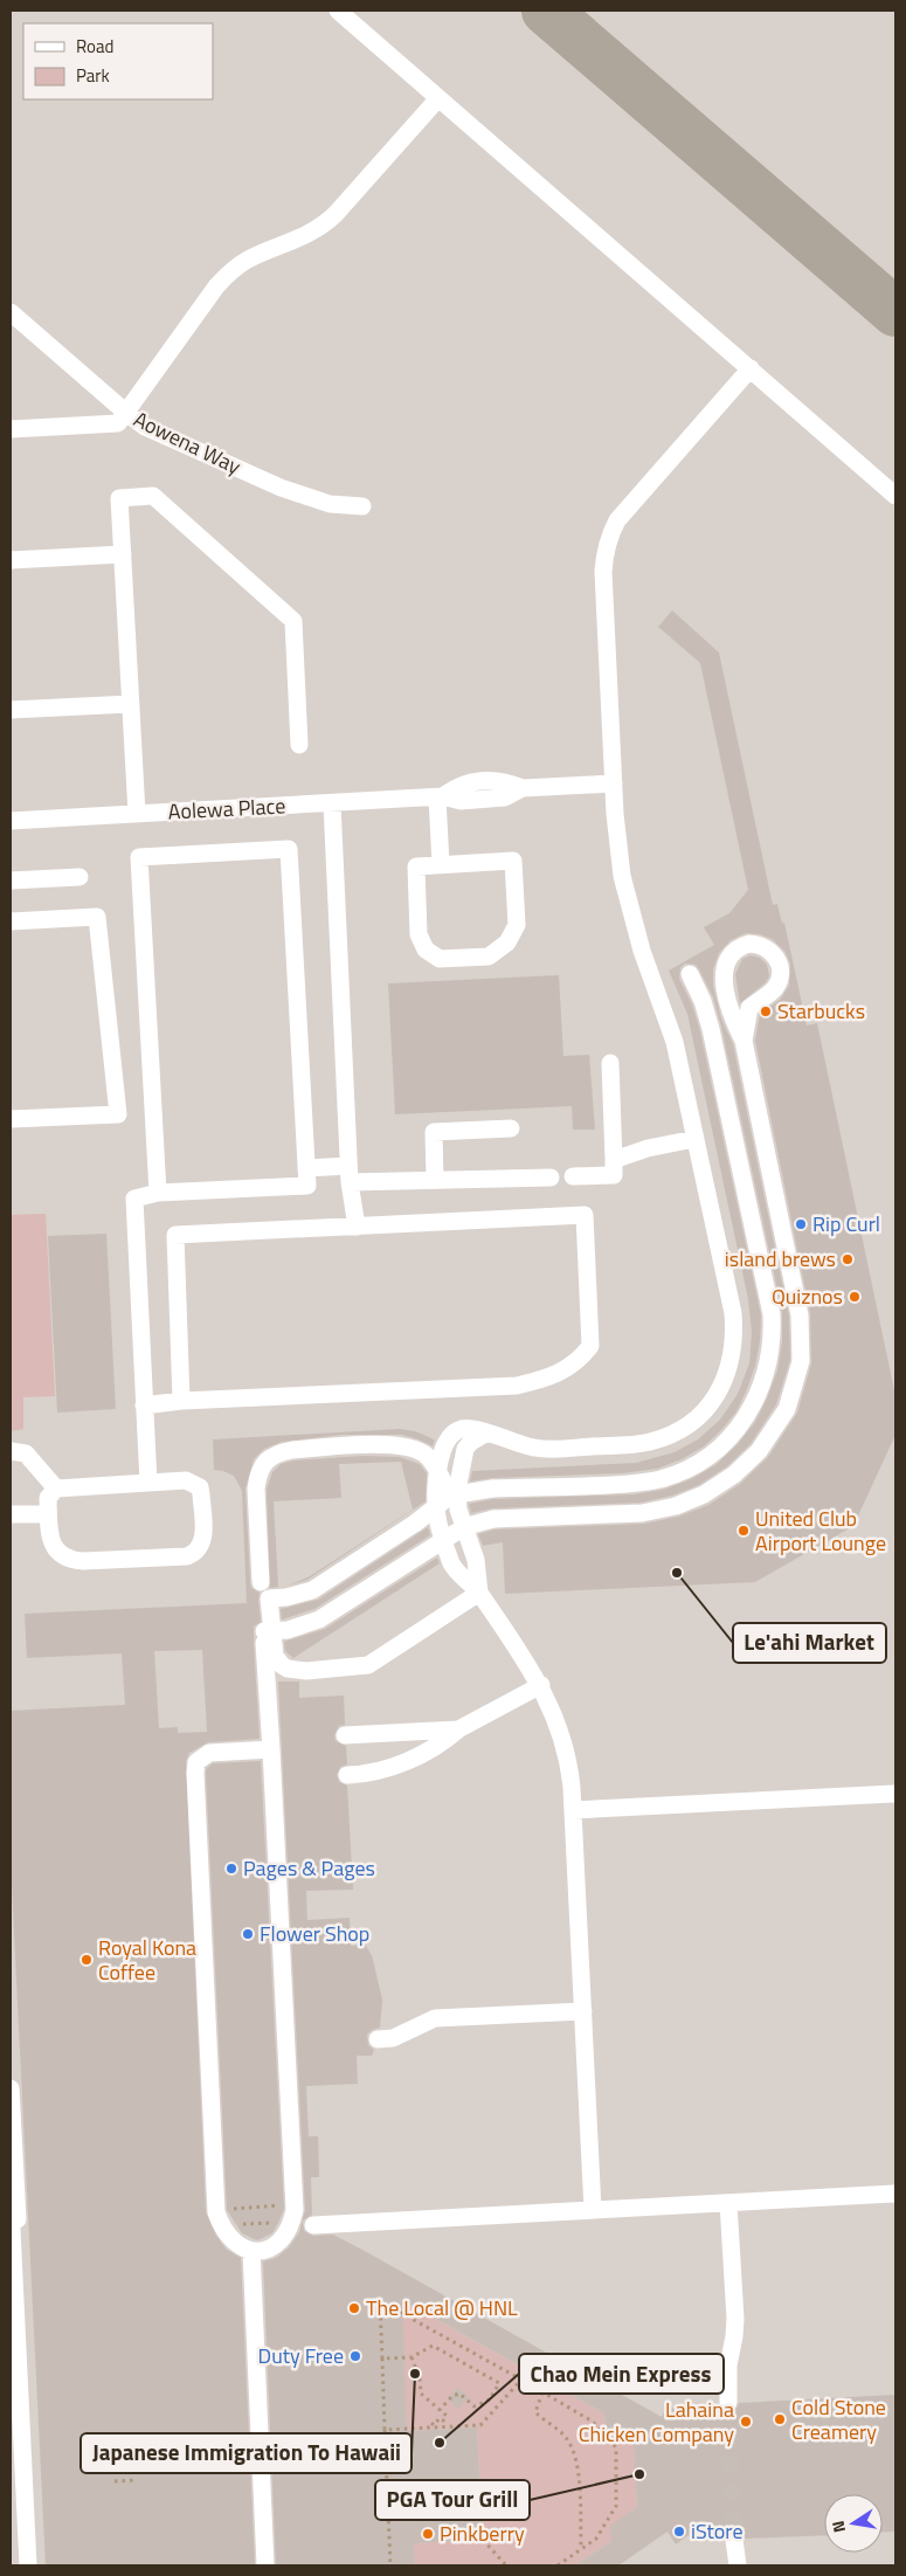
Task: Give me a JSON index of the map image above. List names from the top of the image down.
{
  "streets": {
    "street": ["Aowena Way", "Aolewa Place"]
  },
  "places": [
    "Starbucks",
    "Rip Curl",
    "island brews",
    "Quiznos",
    "United Club Airport Lounge",
    "Le'ahi Market",
    "Pages & Pages",
    "Flower Shop",
    "Royal Kona Coffee",
    "The Local @ HNL",
    "Duty Free",
    "Japanese Immigration To Hawaii",
    "Cold Stone Creamery",
    "Lahaina Chicken Company",
    "Chao Mein Express",
    "PGA Tour Grill",
    "iStore",
    "Pinkberry"
  ],
  "legend": ["Road", "Park"],
  "north": "left"
}
